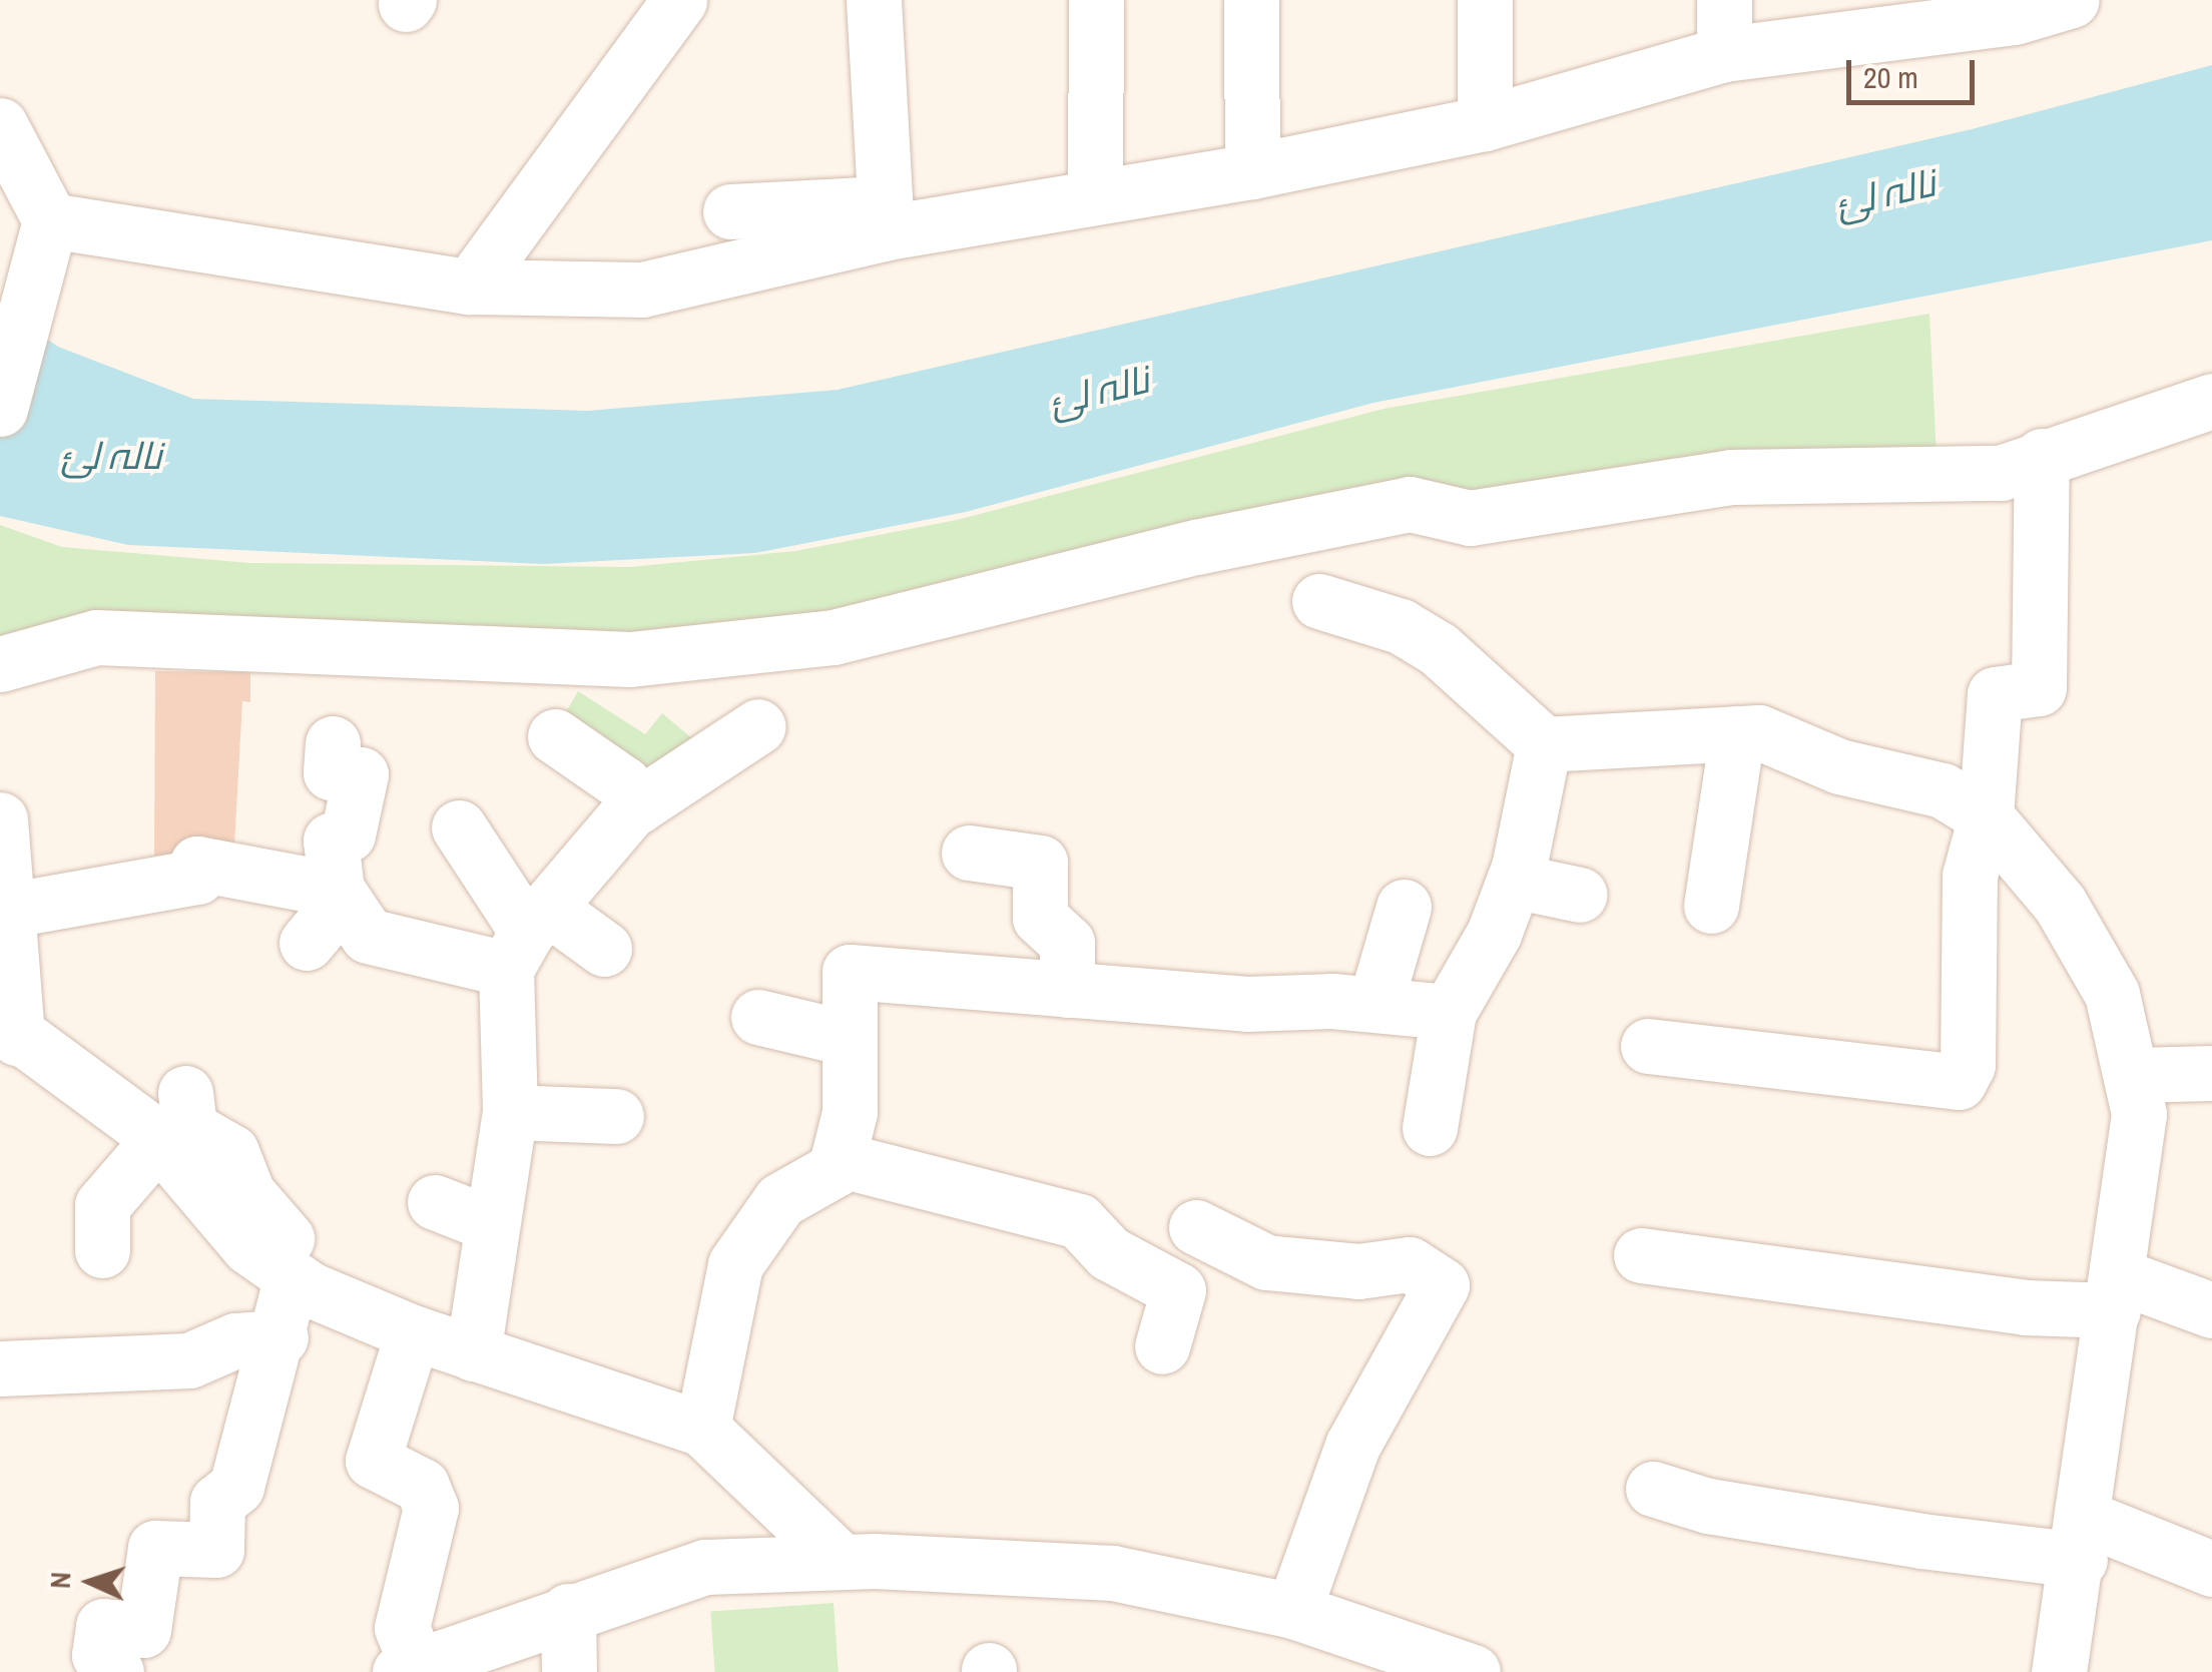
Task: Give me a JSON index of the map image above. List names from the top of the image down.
{
  "water": ["نالہ لئ"],
  "scale_bar": "20 m",
  "north": "left"
}
